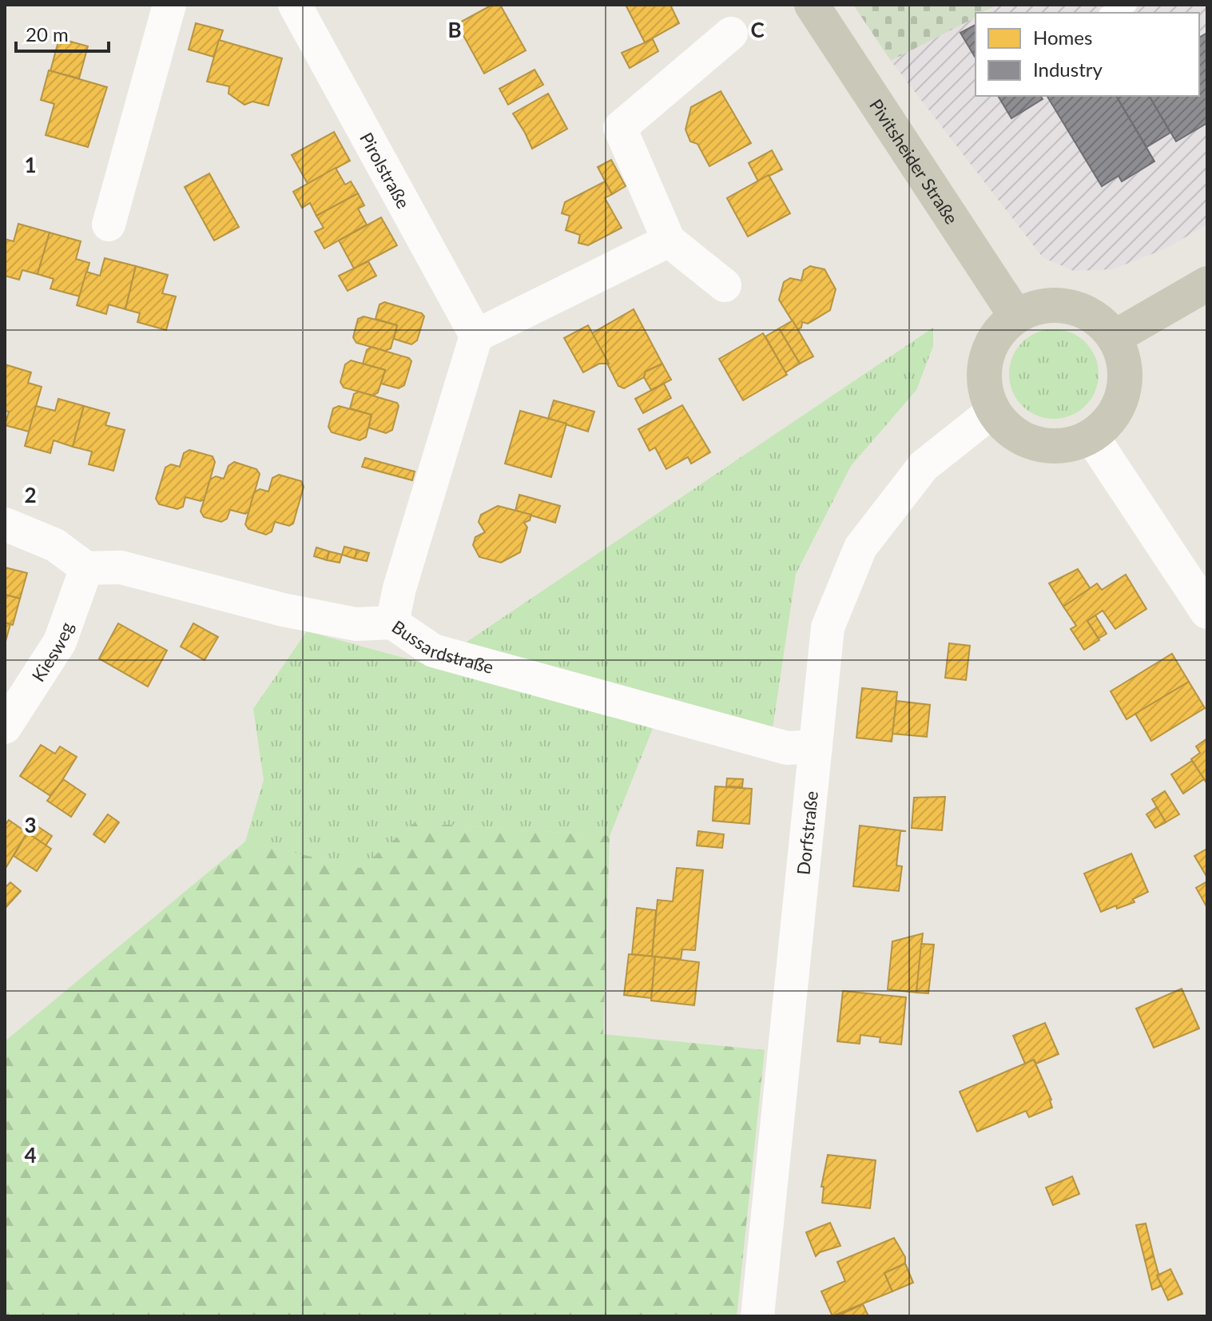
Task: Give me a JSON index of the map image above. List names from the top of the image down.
{
  "streets": {
    "main road": ["Pivitsheider Straße"],
    "street": [
      "Pirolstraße",
      "Bussardstraße",
      "Kiesweg",
      "Dorfstraße"
    ]
  },
  "crossings": [
    ["Pivitsheider Straße", "Dorfstraße"],
    ["Bussardstraße", "Kiesweg"],
    ["Bussardstraße", "Dorfstraße"]
  ],
  "legend": ["Homes", "Industry"],
  "scale_bar": "20 m",
  "grid": {
    "columns": ["B", "C"],
    "rows": [
      "1",
      "2",
      "3",
      "4"
    ]
  }
}
